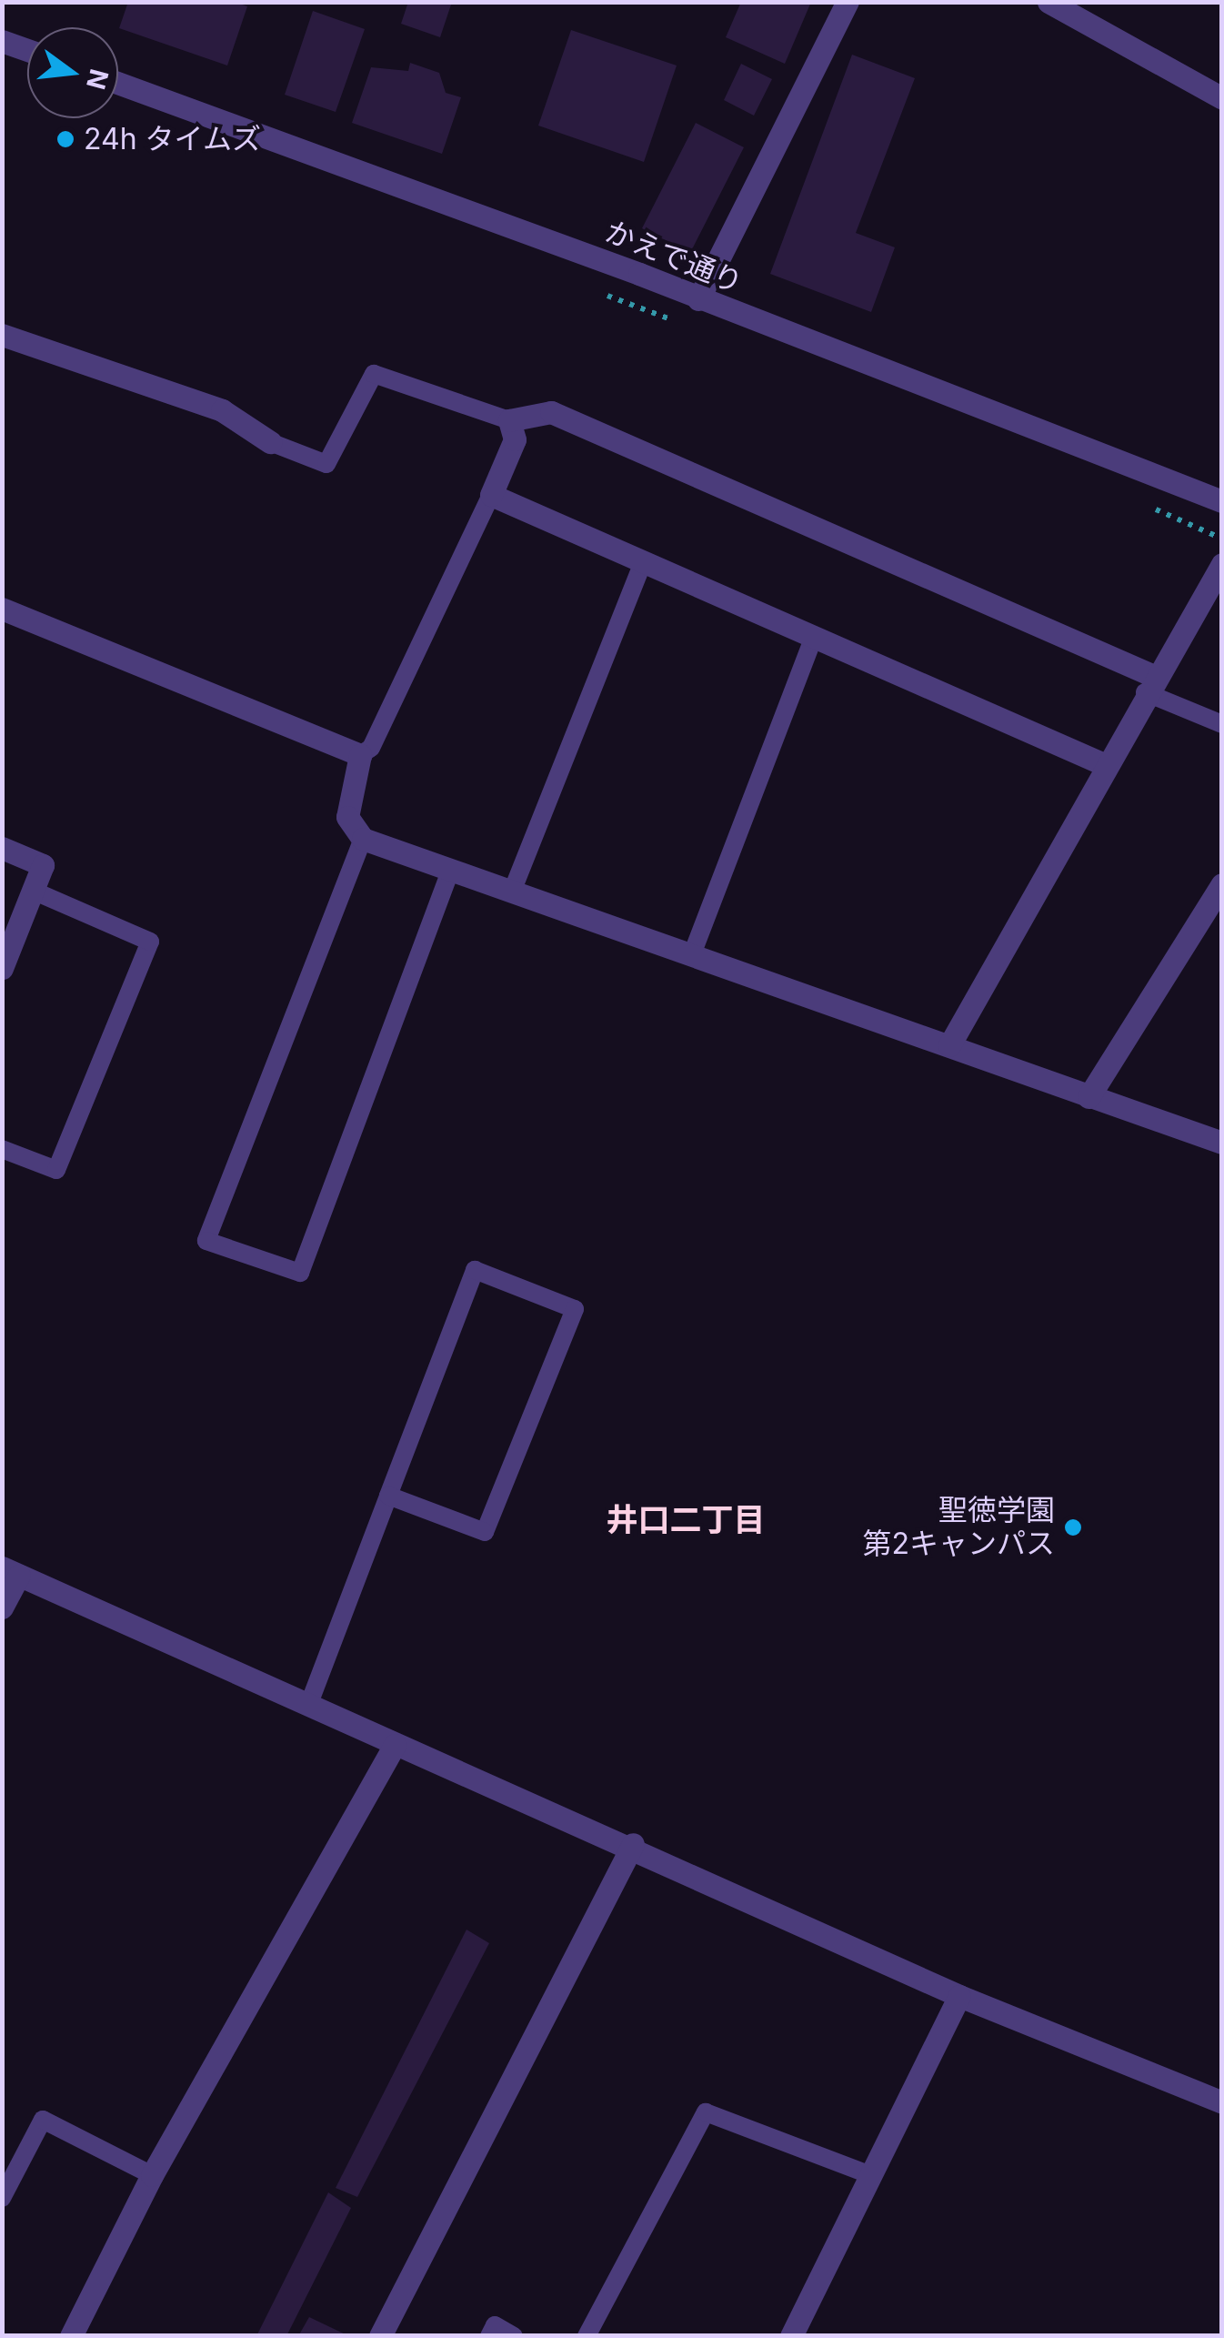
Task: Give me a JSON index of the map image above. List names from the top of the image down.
{
  "streets": {
    "street": ["かえで通り"]
  },
  "districts": ["井口二丁目"],
  "places": ["24h タイムズ", "聖徳学園 第2キャンパス"],
  "north": "right"
}
